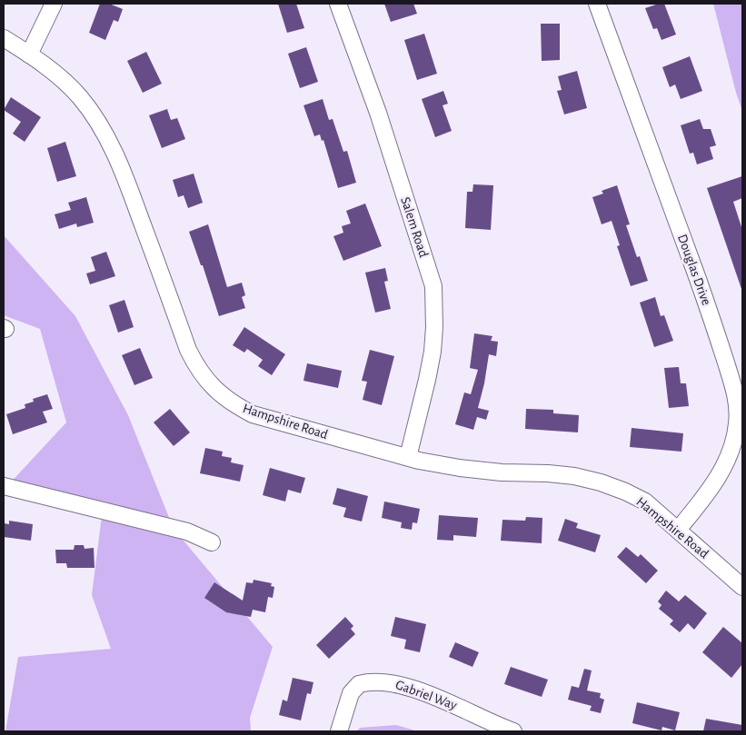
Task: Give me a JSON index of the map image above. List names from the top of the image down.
{
  "streets": {
    "street": [
      "Salem Road",
      "Douglas Drive",
      "Hampshire Road",
      "Gabriel Way"
    ]
  },
  "crossings": [
    ["Salem Road", "Hampshire Road"],
    ["Douglas Drive", "Hampshire Road"]
  ]
}
